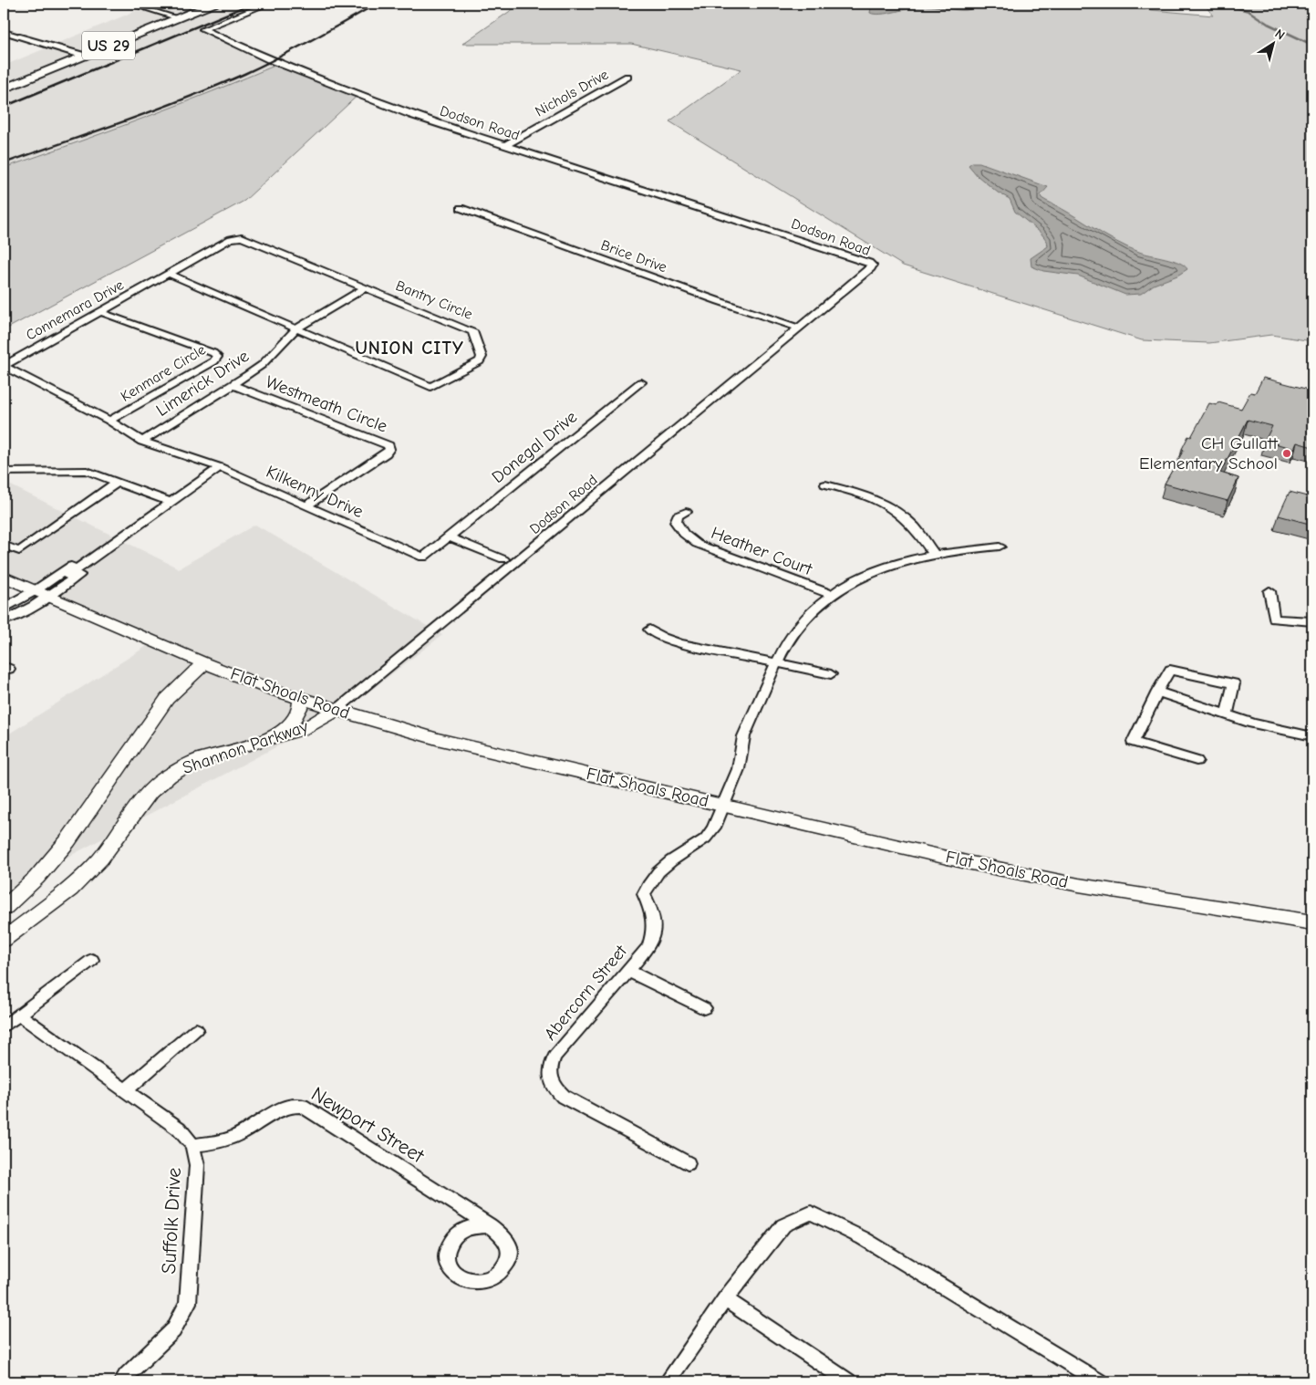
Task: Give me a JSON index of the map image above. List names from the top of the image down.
{
  "streets": {
    "main road": ["US 29"],
    "street": [
      "Nichols Drive",
      "Dodson Road",
      "Brice Drive",
      "Bantry Circle",
      "Connemara Drive",
      "Kenmare Circle",
      "Limerick Drive",
      "Westmeath Circle",
      "Donegal Drive",
      "Kilkenny Drive",
      "Heather Court",
      "Flat Shoals Road",
      "Shannon Parkway",
      "Abercorn Street",
      "Newport Street",
      "Suffolk Drive"
    ]
  },
  "crossings": [
    ["Nichols Drive", "Dodson Road"],
    ["Dodson Road", "Brice Drive"],
    ["Dodson Road", "Flat Shoals Road"],
    ["Dodson Road", "Shannon Parkway"],
    ["Bantry Circle", "Connemara Drive"],
    ["Bantry Circle", "Limerick Drive"],
    ["Connemara Drive", "Kenmare Circle"],
    ["Connemara Drive", "Kilkenny Drive"],
    ["Kenmare Circle", "Kilkenny Drive"],
    ["Limerick Drive", "Westmeath Circle"],
    ["Limerick Drive", "Kilkenny Drive"],
    ["Westmeath Circle", "Kilkenny Drive"],
    ["Donegal Drive", "Kilkenny Drive"],
    ["Heather Court", "Abercorn Street"],
    ["Flat Shoals Road", "Shannon Parkway"],
    ["Flat Shoals Road", "Abercorn Street"],
    ["Newport Street", "Suffolk Drive"]
  ],
  "districts": ["UNION CITY"],
  "places": ["CH Gullatt Elementary School"],
  "north": "top right"
}
